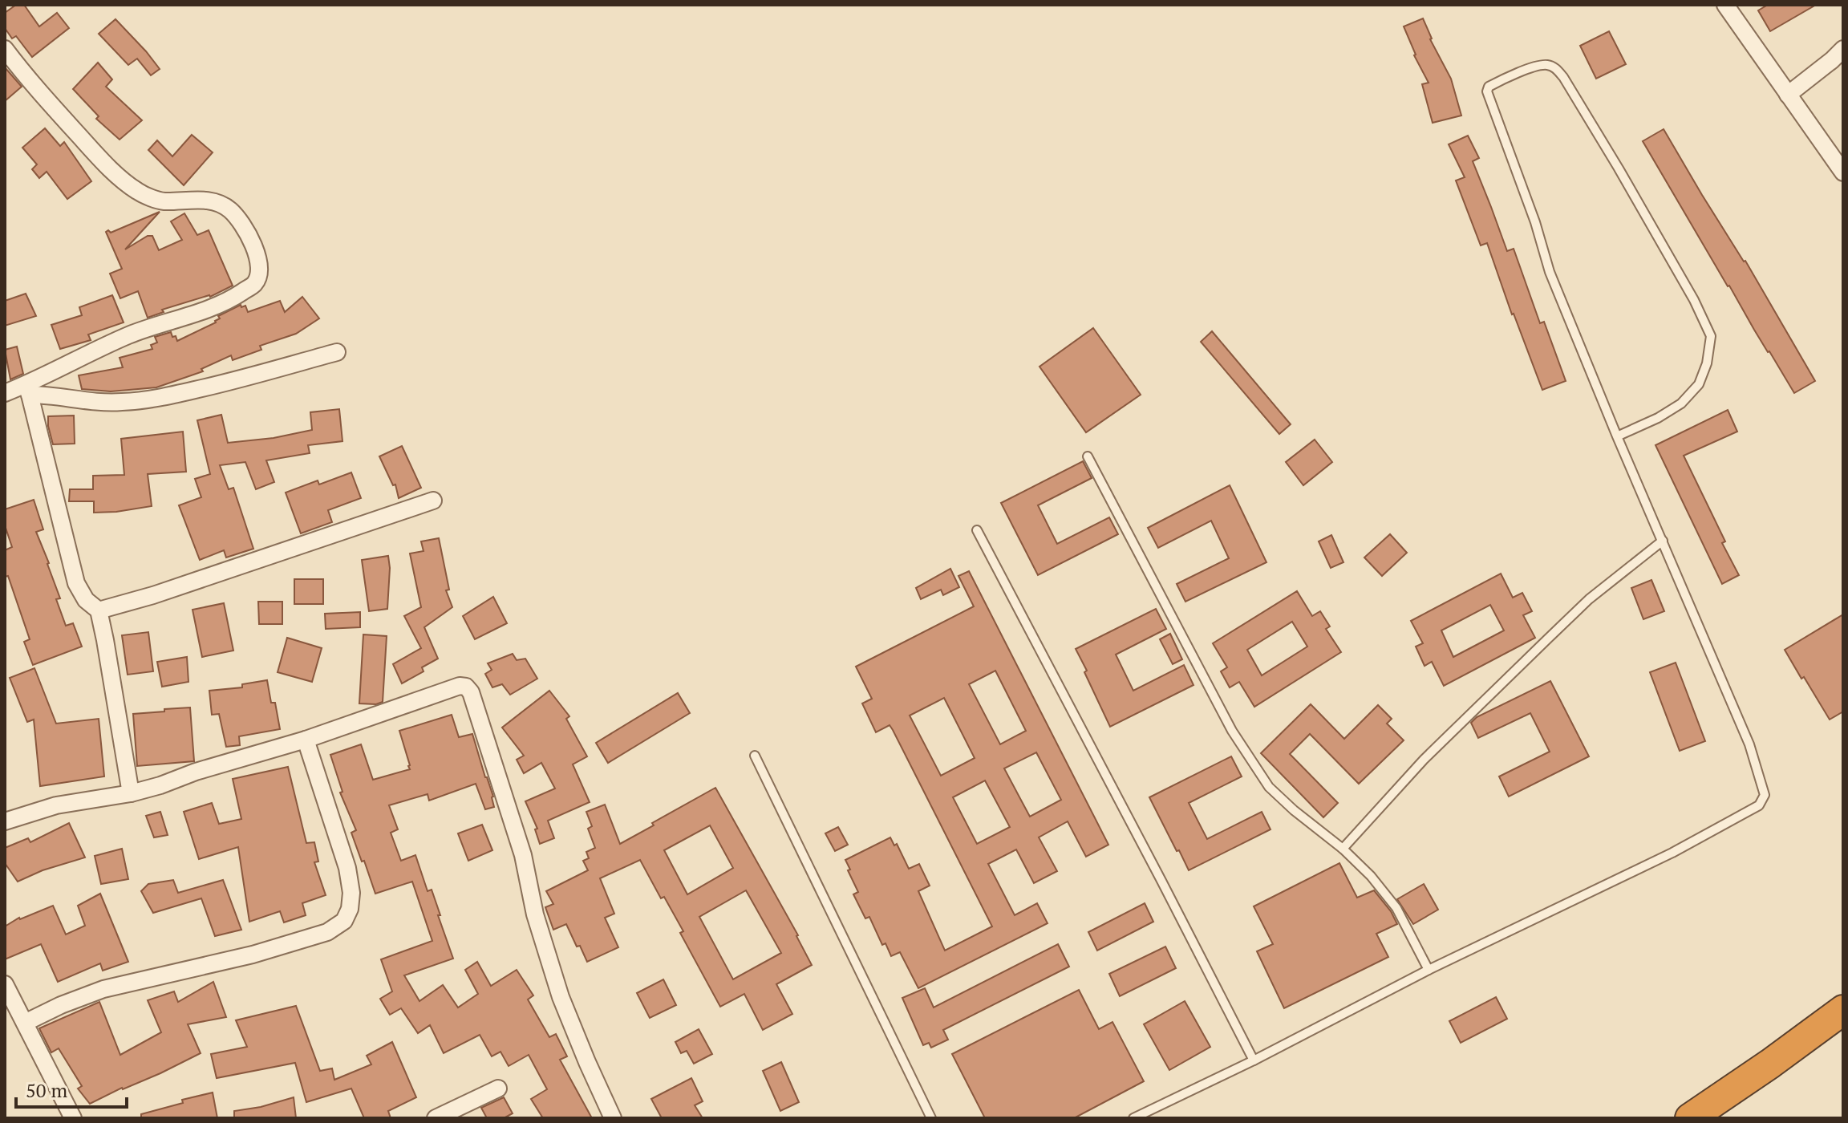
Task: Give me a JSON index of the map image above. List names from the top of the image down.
{
  "scale_bar": "50 m"
}
